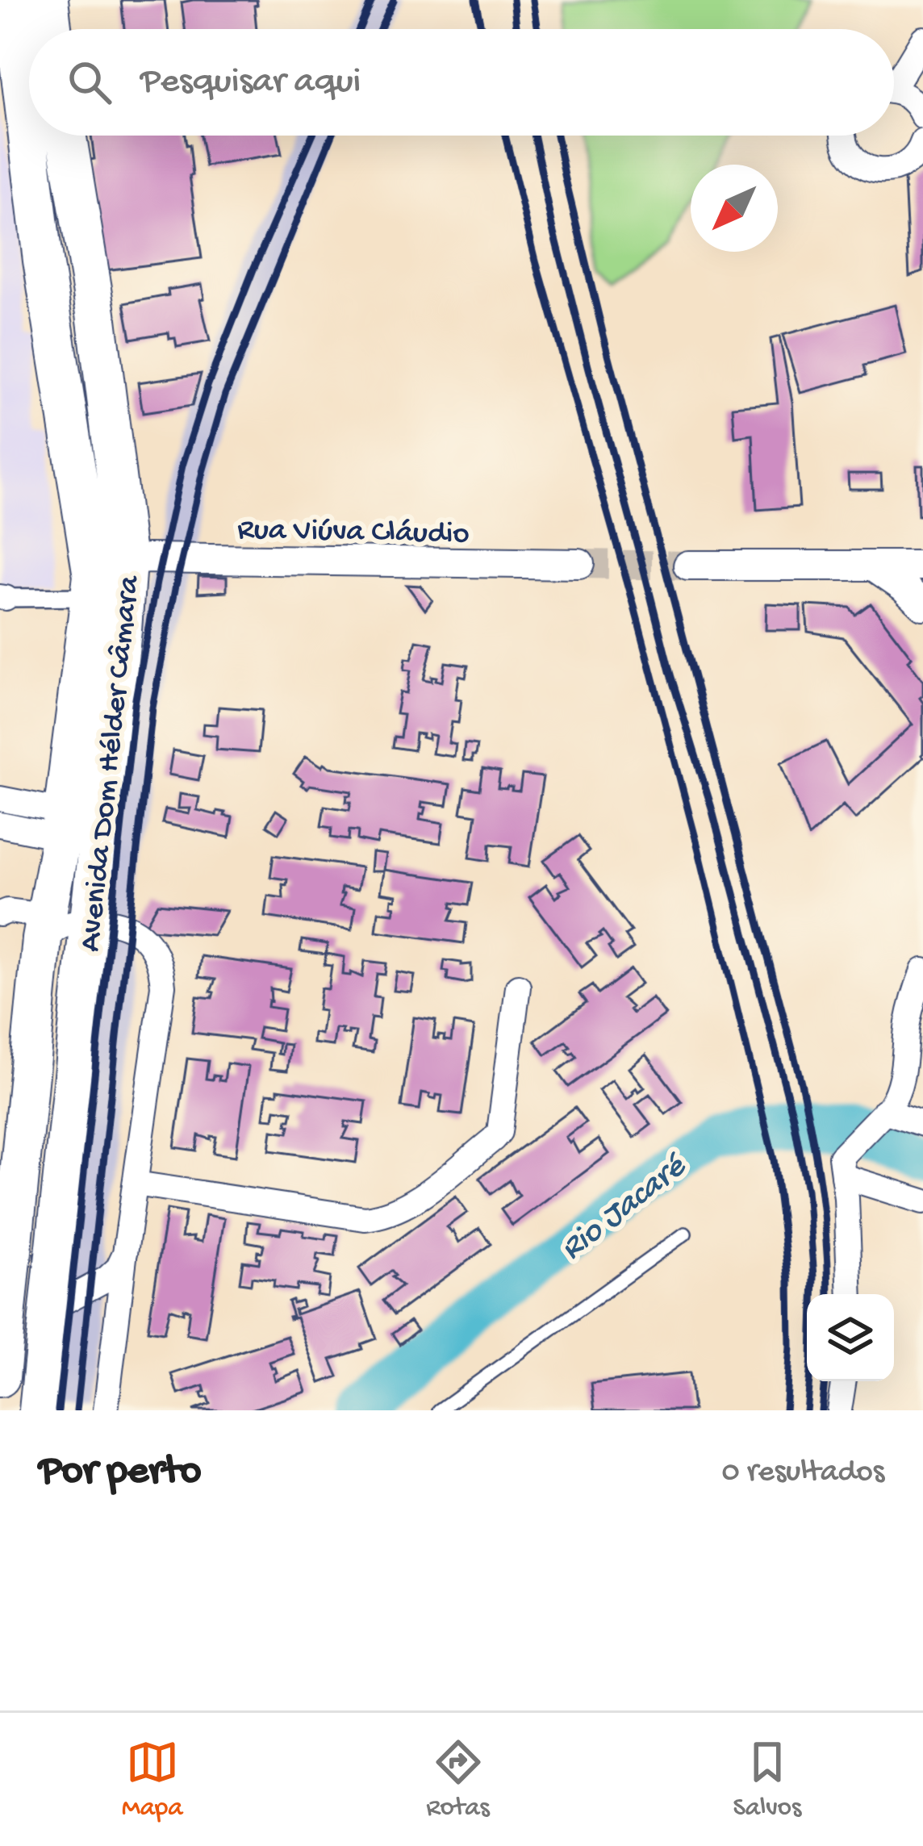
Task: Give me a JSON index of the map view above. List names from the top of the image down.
{
  "streets": {
    "main road": ["Avenida Dom Hélder Câmara"],
    "street": ["Rua Viúva Cláudio"]
  },
  "crossings": [
    ["Rua Viúva Cláudio", "Avenida Dom Hélder Câmara"]
  ],
  "water": ["Rio Jacaré"],
  "north": "bottom left",
  "page": {
    "search": "Pesquisar aqui",
    "heading": ["Por perto", "0 resultados"],
    "nav": ["Mapa", "Rotas", "Salvos"]
  }
}
